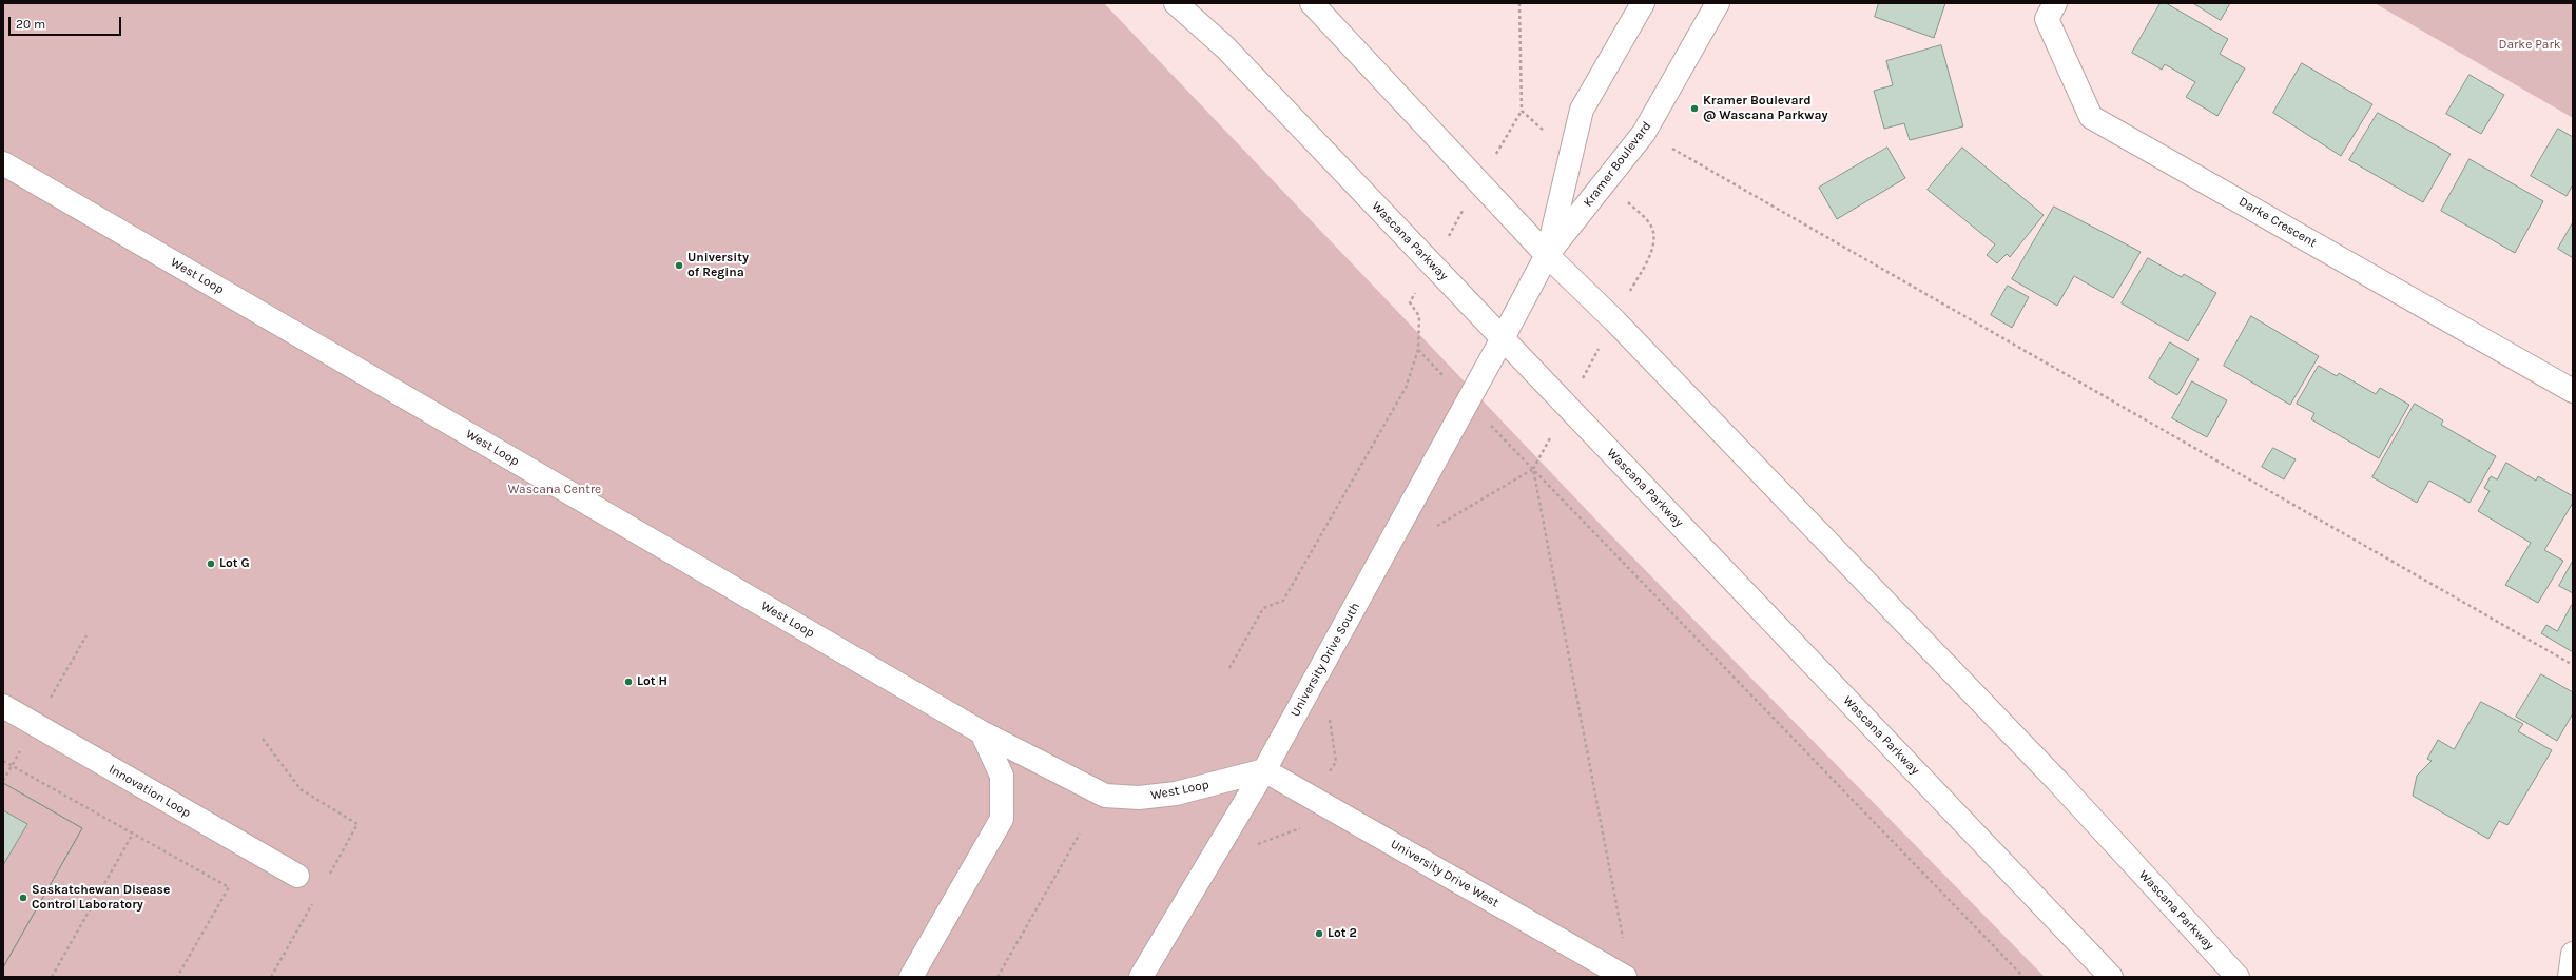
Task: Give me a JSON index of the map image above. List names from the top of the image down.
{
  "streets": {
    "street": [
      "Kramer Boulevard",
      "Darke Crescent",
      "Wascana Parkway",
      "West Loop",
      "University Drive South",
      "Innovation Loop",
      "University Drive West"
    ]
  },
  "crossings": [
    ["Kramer Boulevard", "Wascana Parkway"],
    ["Kramer Boulevard", "University Drive South"],
    ["Wascana Parkway", "University Drive South"],
    ["West Loop", "University Drive South"],
    ["West Loop", "University Drive West"],
    ["University Drive South", "University Drive West"]
  ],
  "parks": ["Darke Park", "Wascana Centre"],
  "places": [
    "Kramer Boulevard @ Wascana Parkway",
    "University of Regina",
    "Lot G",
    "Lot H",
    "Saskatchewan Disease Control Laboratory",
    "Lot 2"
  ],
  "scale_bar": "20 m"
}
